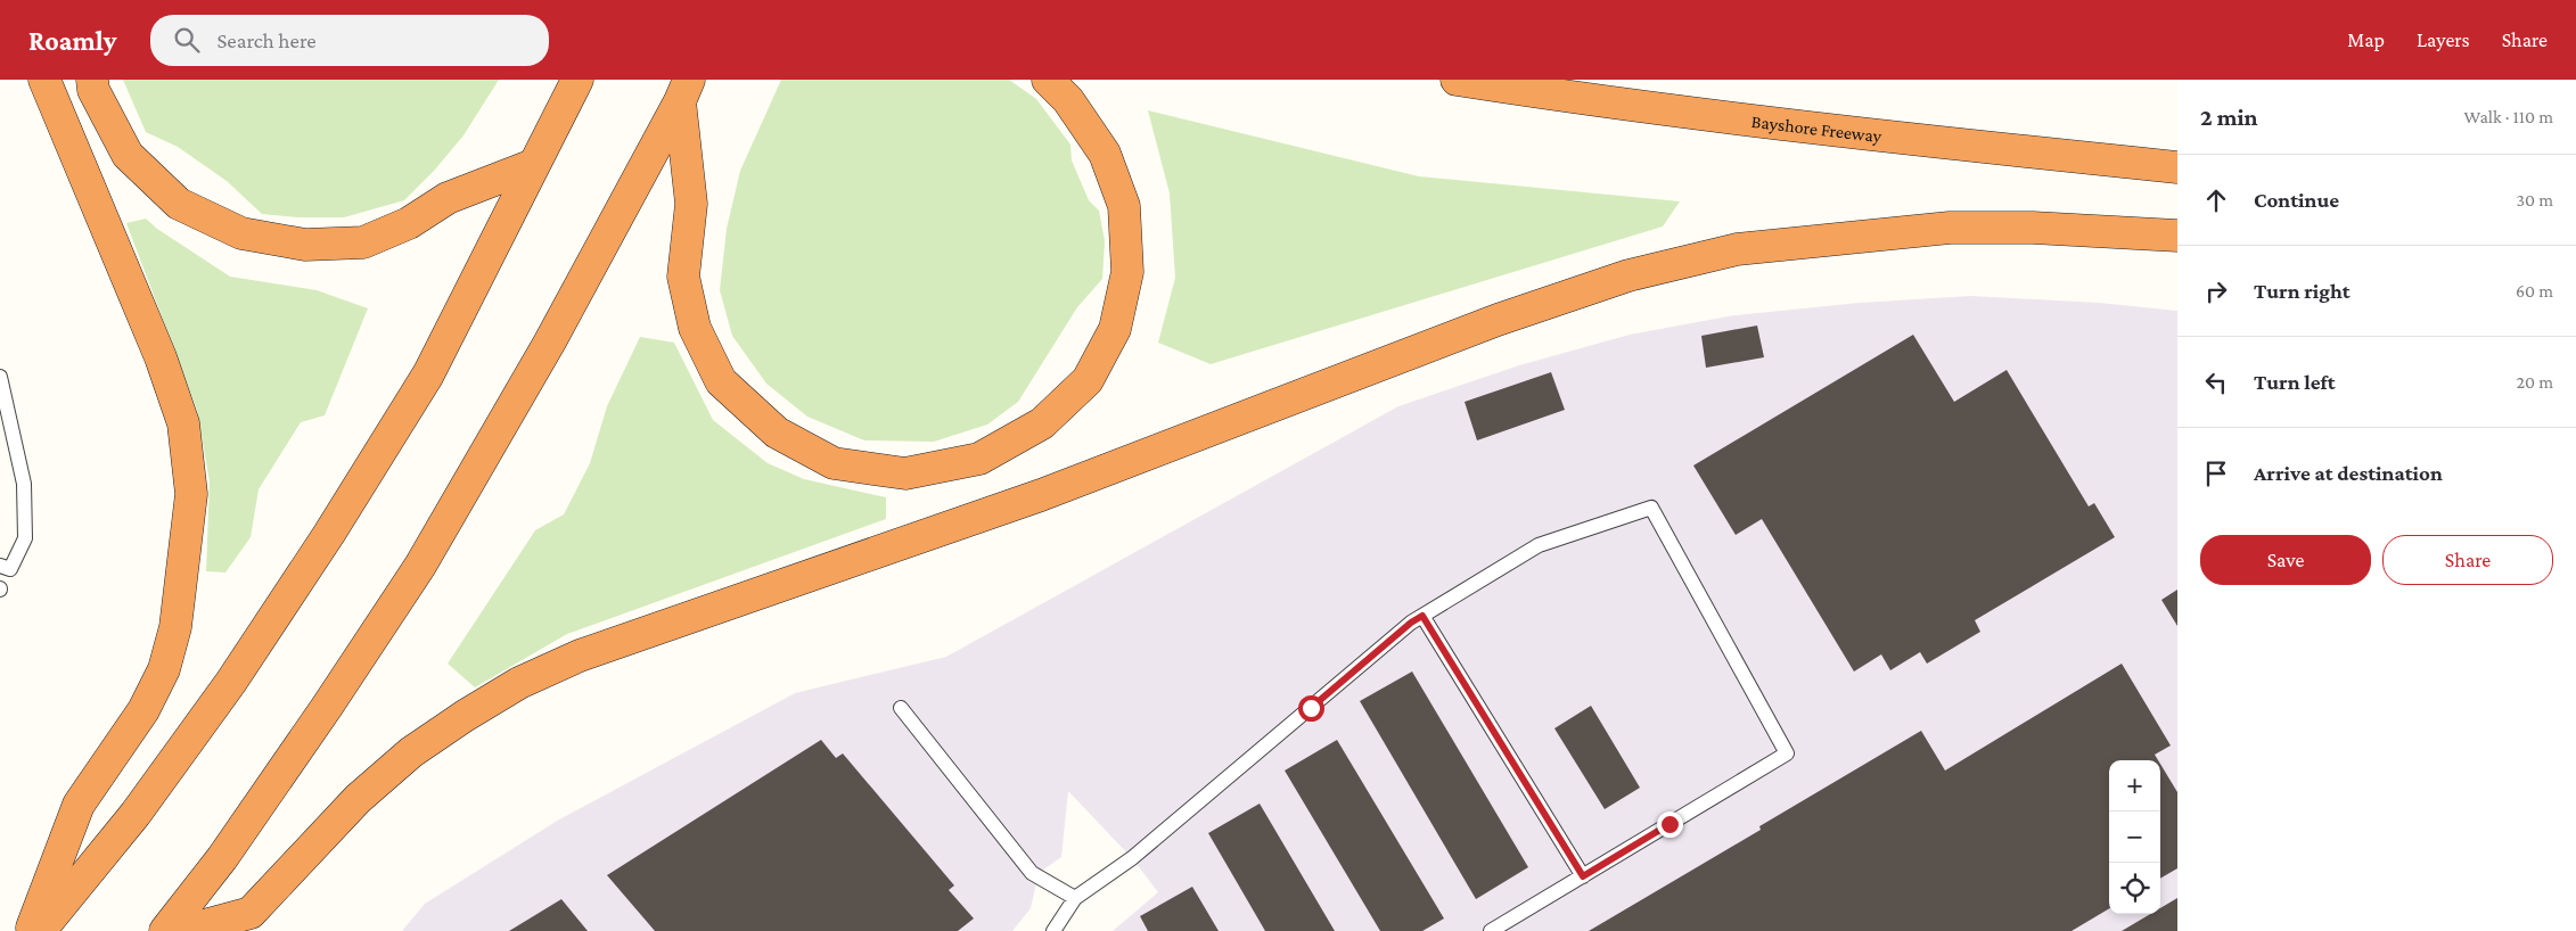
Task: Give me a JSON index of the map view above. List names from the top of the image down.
{
  "streets": {
    "highway": ["Bayshore Freeway"]
  },
  "page": {
    "header": "Roamly",
    "search": "Search here",
    "nav": ["Map", "Layers", "Share"],
    "heading": ["2 min", "Walk · 110 m"],
    "list": [
      ["Continue", "30 m"],
      ["Turn right", "60 m"],
      ["Turn left", "20 m"],
      "Arrive at destination"
    ],
    "buttons": ["Save", "Share"],
    "map_buttons": ["+", "−"]
  }
}
